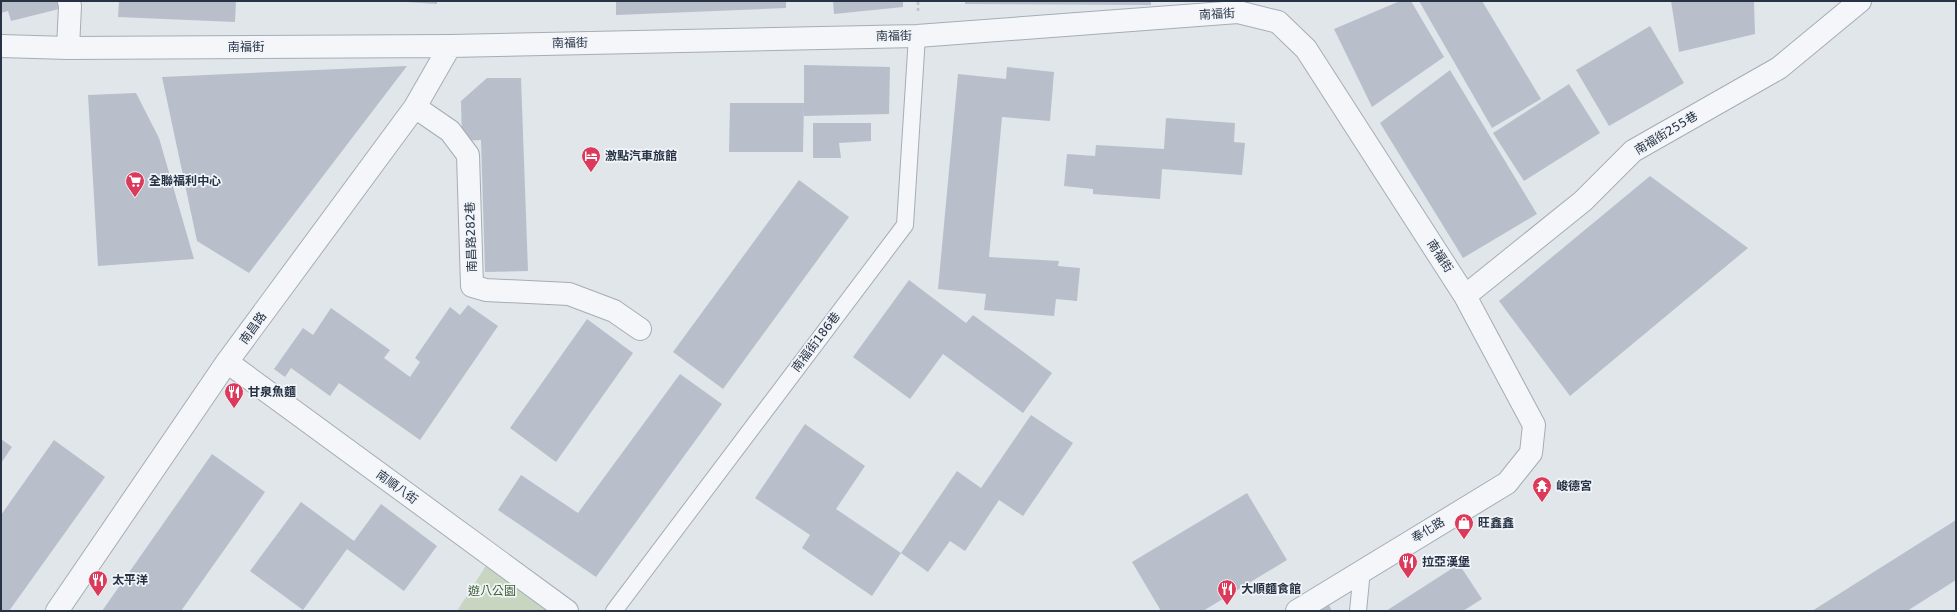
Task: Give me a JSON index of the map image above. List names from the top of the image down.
{
  "streets": {
    "street": [
      "南福街",
      "南福街255巷",
      "南昌路282巷",
      "南昌路",
      "南順八街",
      "奉化路"
    ],
    "lane": ["南福街186巷"]
  },
  "crossings": [
    ["南福街", "南福街255巷"],
    ["南福街", "南昌路"],
    ["南福街", "南福街186巷"],
    ["南福街", "奉化路"],
    ["南昌路282巷", "南昌路"],
    ["南昌路", "南順八街"]
  ],
  "parks": ["遊八公園"],
  "places": {
    "hotel": ["激點汽車旅館"],
    "supermarket": ["全聯福利中心"],
    "restaurant": [
      "甘泉魚麵",
      "拉亞漢堡",
      "太平洋",
      "大順麵食館"
    ],
    "temple": ["峻德宮"],
    "shop": ["旺鑫鑫"]
  }
}
